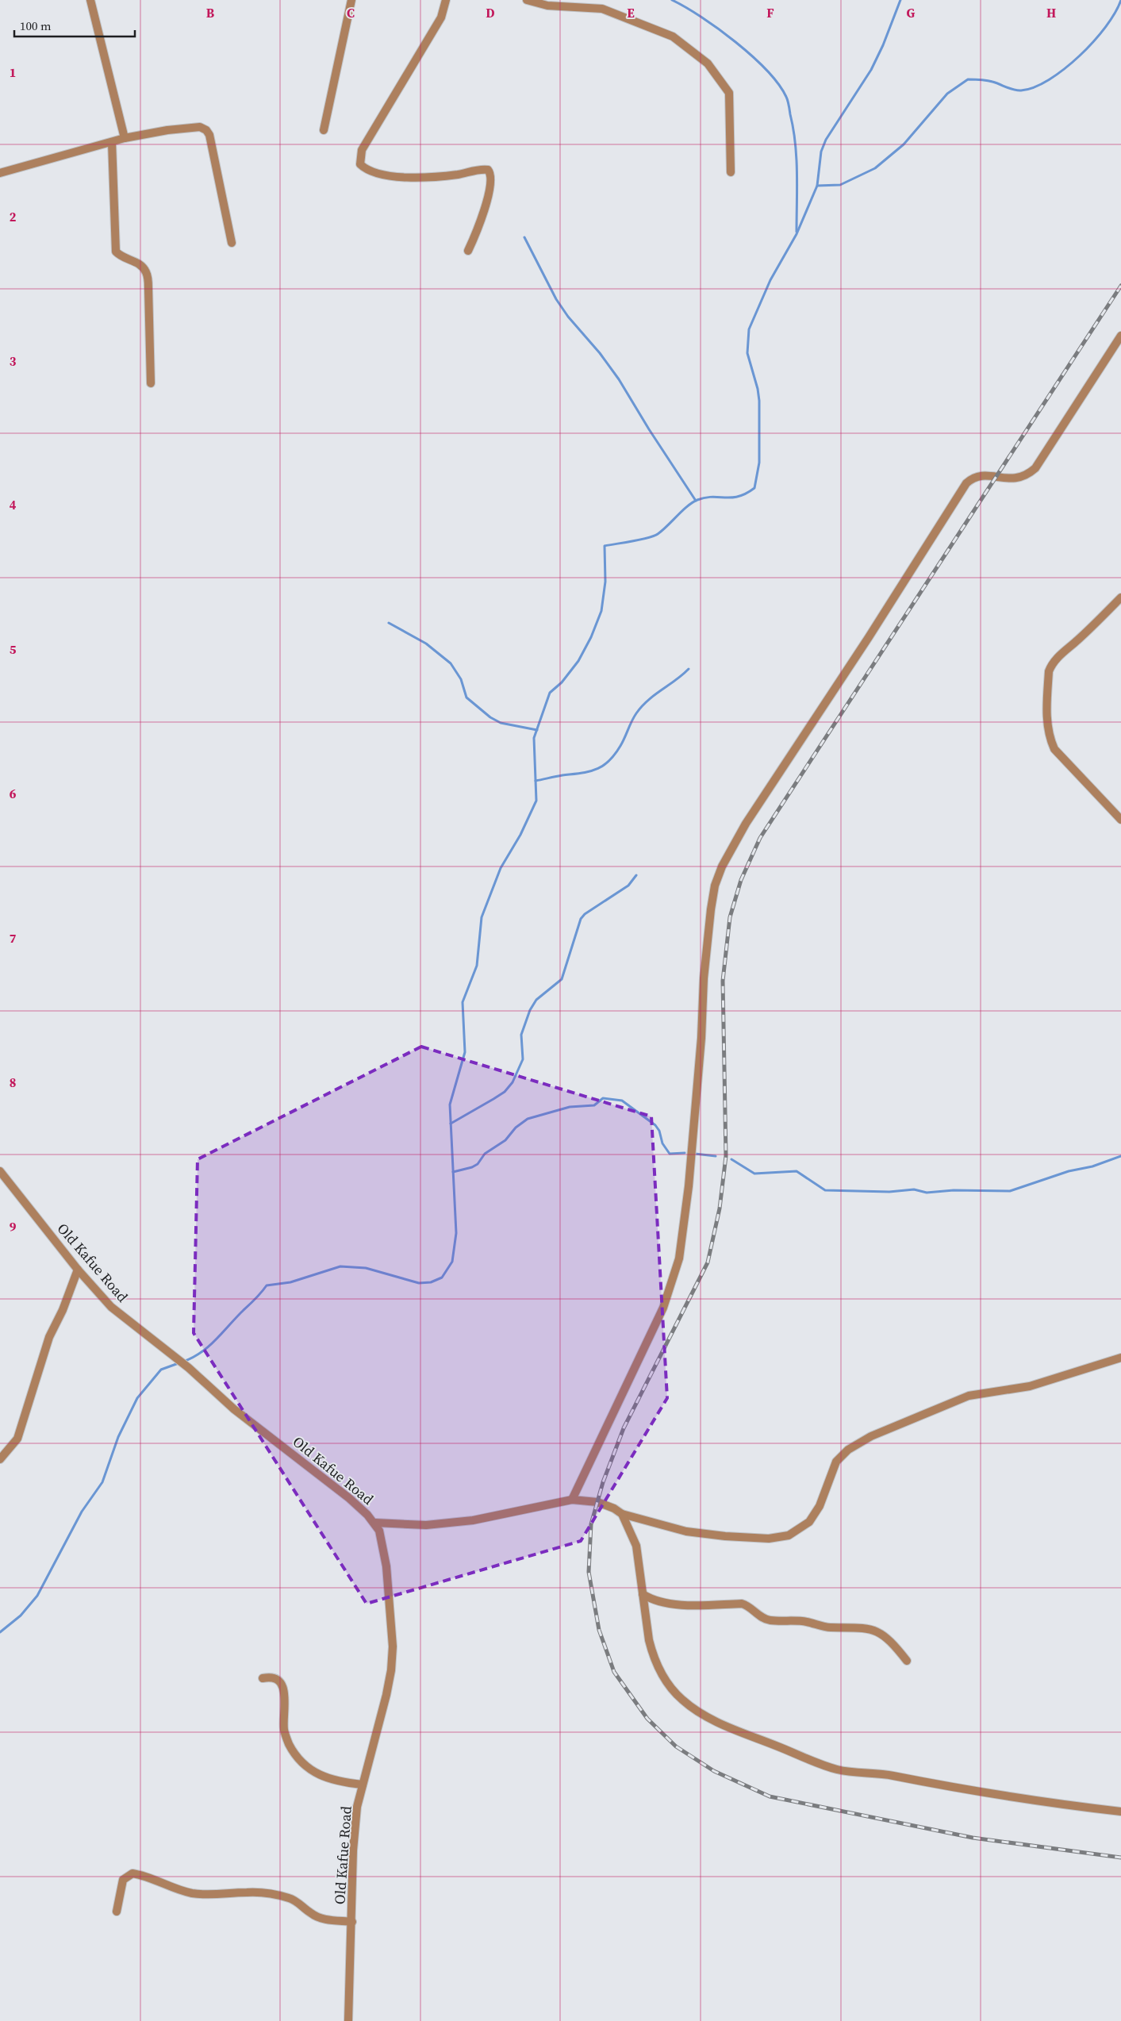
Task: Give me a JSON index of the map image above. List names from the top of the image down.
{
  "streets": {
    "street": ["Old Kafue Road"]
  },
  "scale_bar": "100 m",
  "grid": {
    "columns": [
      "B",
      "C",
      "D",
      "E",
      "F",
      "G",
      "H"
    ],
    "rows": [
      "1",
      "2",
      "3",
      "4",
      "5",
      "6",
      "7",
      "8",
      "9"
    ]
  }
}
